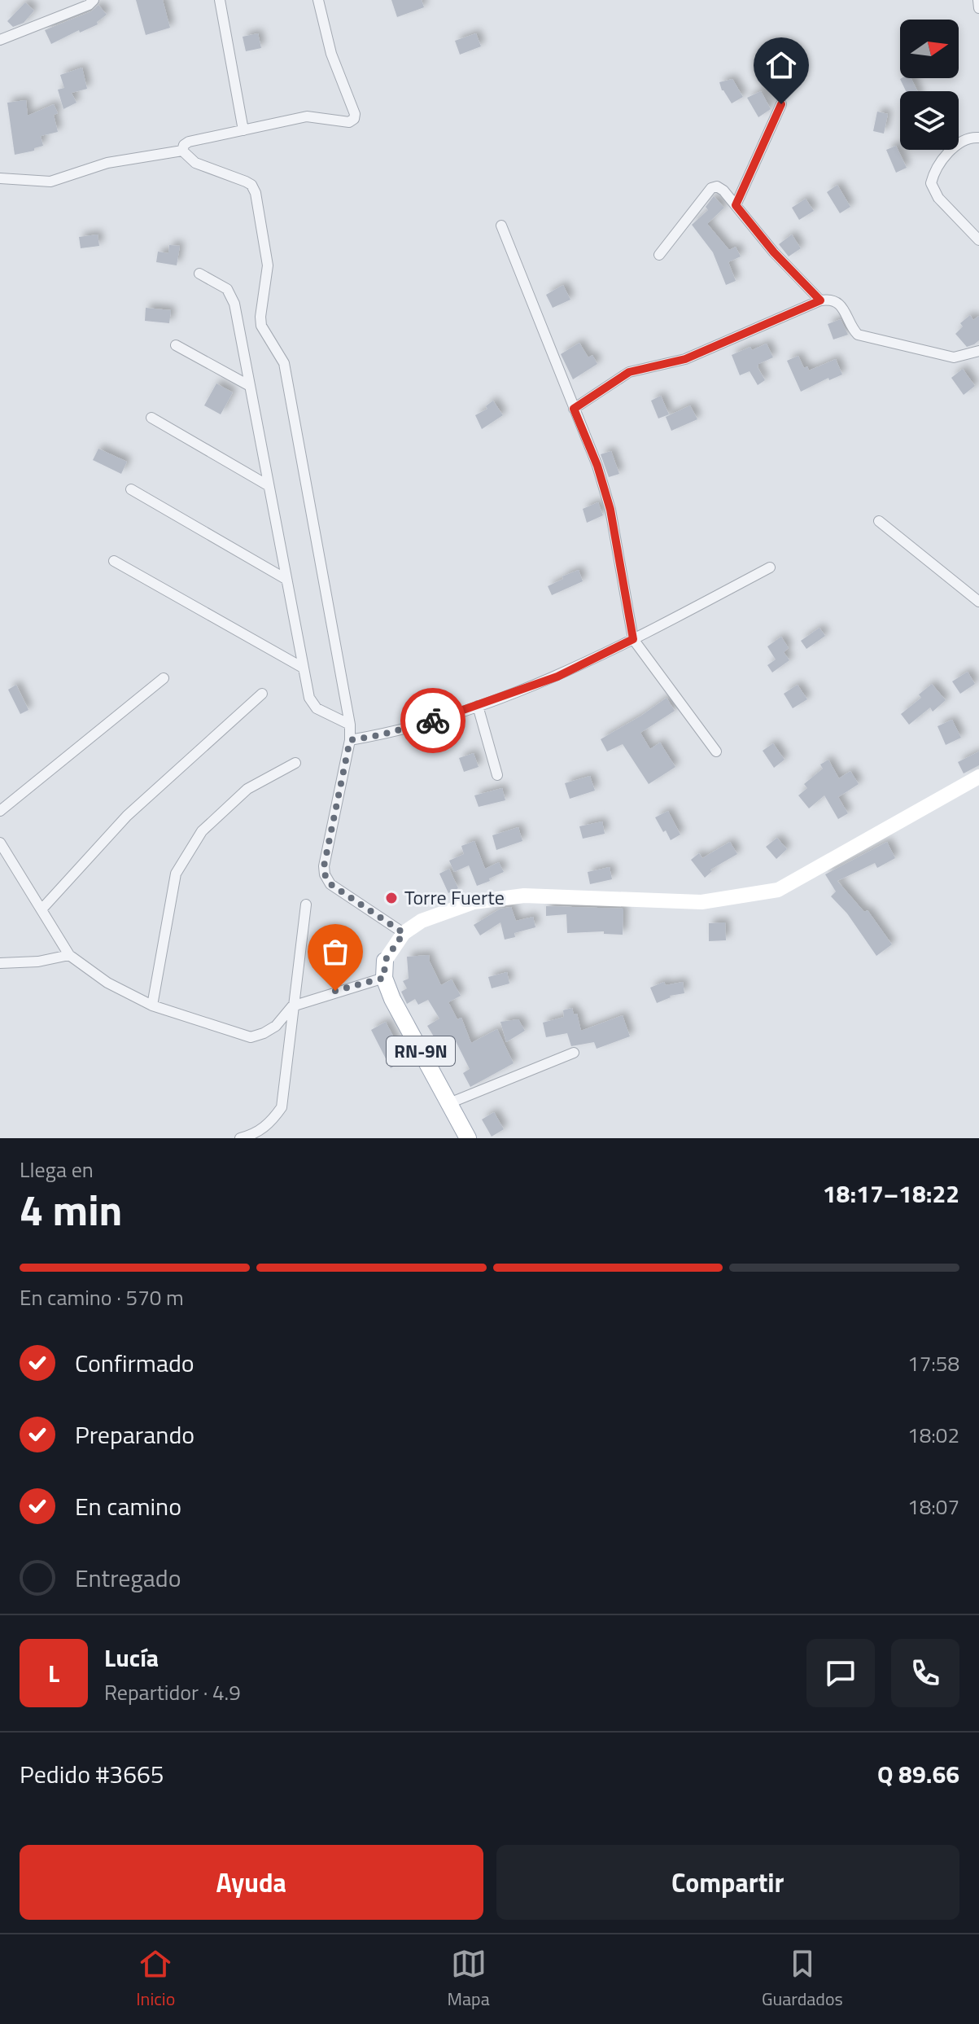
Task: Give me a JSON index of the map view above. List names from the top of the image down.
{
  "streets": {
    "main road": ["RN-9N"]
  },
  "places": ["Torre Fuerte"],
  "north": "right",
  "page": {
    "heading": ["4 min", "Llega en", "18:17–18:22"],
    "panel": [
      "Lucía",
      "Repartidor · 4.9",
      "Pedido #3665",
      "Q 89.66"
    ],
    "bar": "En camino · 570 m",
    "list": [
      ["Confirmado", "17:58"],
      ["Preparando", "18:02"],
      ["En camino", "18:07"],
      "Entregado"
    ],
    "round": "L",
    "buttons": ["Ayuda", "Compartir"],
    "tabs": ["Inicio", "Mapa", "Guardados"]
  }
}
